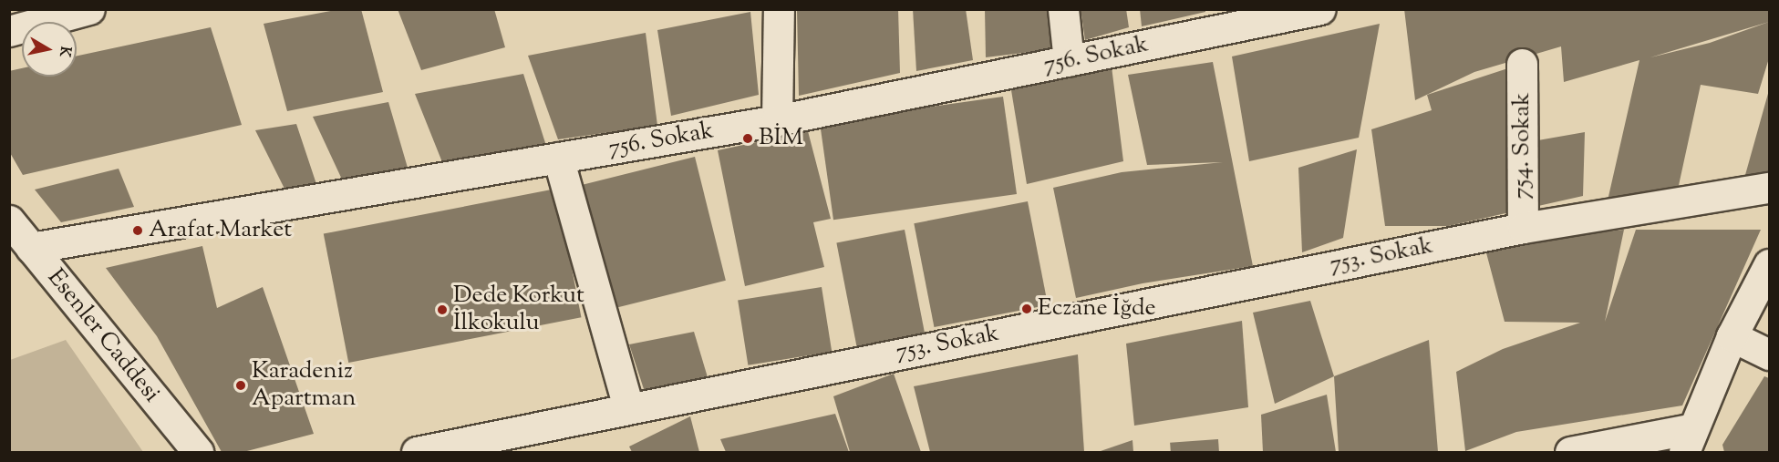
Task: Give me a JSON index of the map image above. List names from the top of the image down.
{
  "streets": {
    "street": [
      "756. Sokak",
      "754. Sokak",
      "753. Sokak",
      "Esenler Caddesi"
    ]
  },
  "crossings": [
    ["756. Sokak", "Esenler Caddesi"],
    ["754. Sokak", "753. Sokak"]
  ],
  "places": [
    "BİM",
    "Arafat Market",
    "Eczane İğde",
    "Dede Korkut İlkokulu",
    "Karadeniz Apartman"
  ],
  "north": "right"
}
